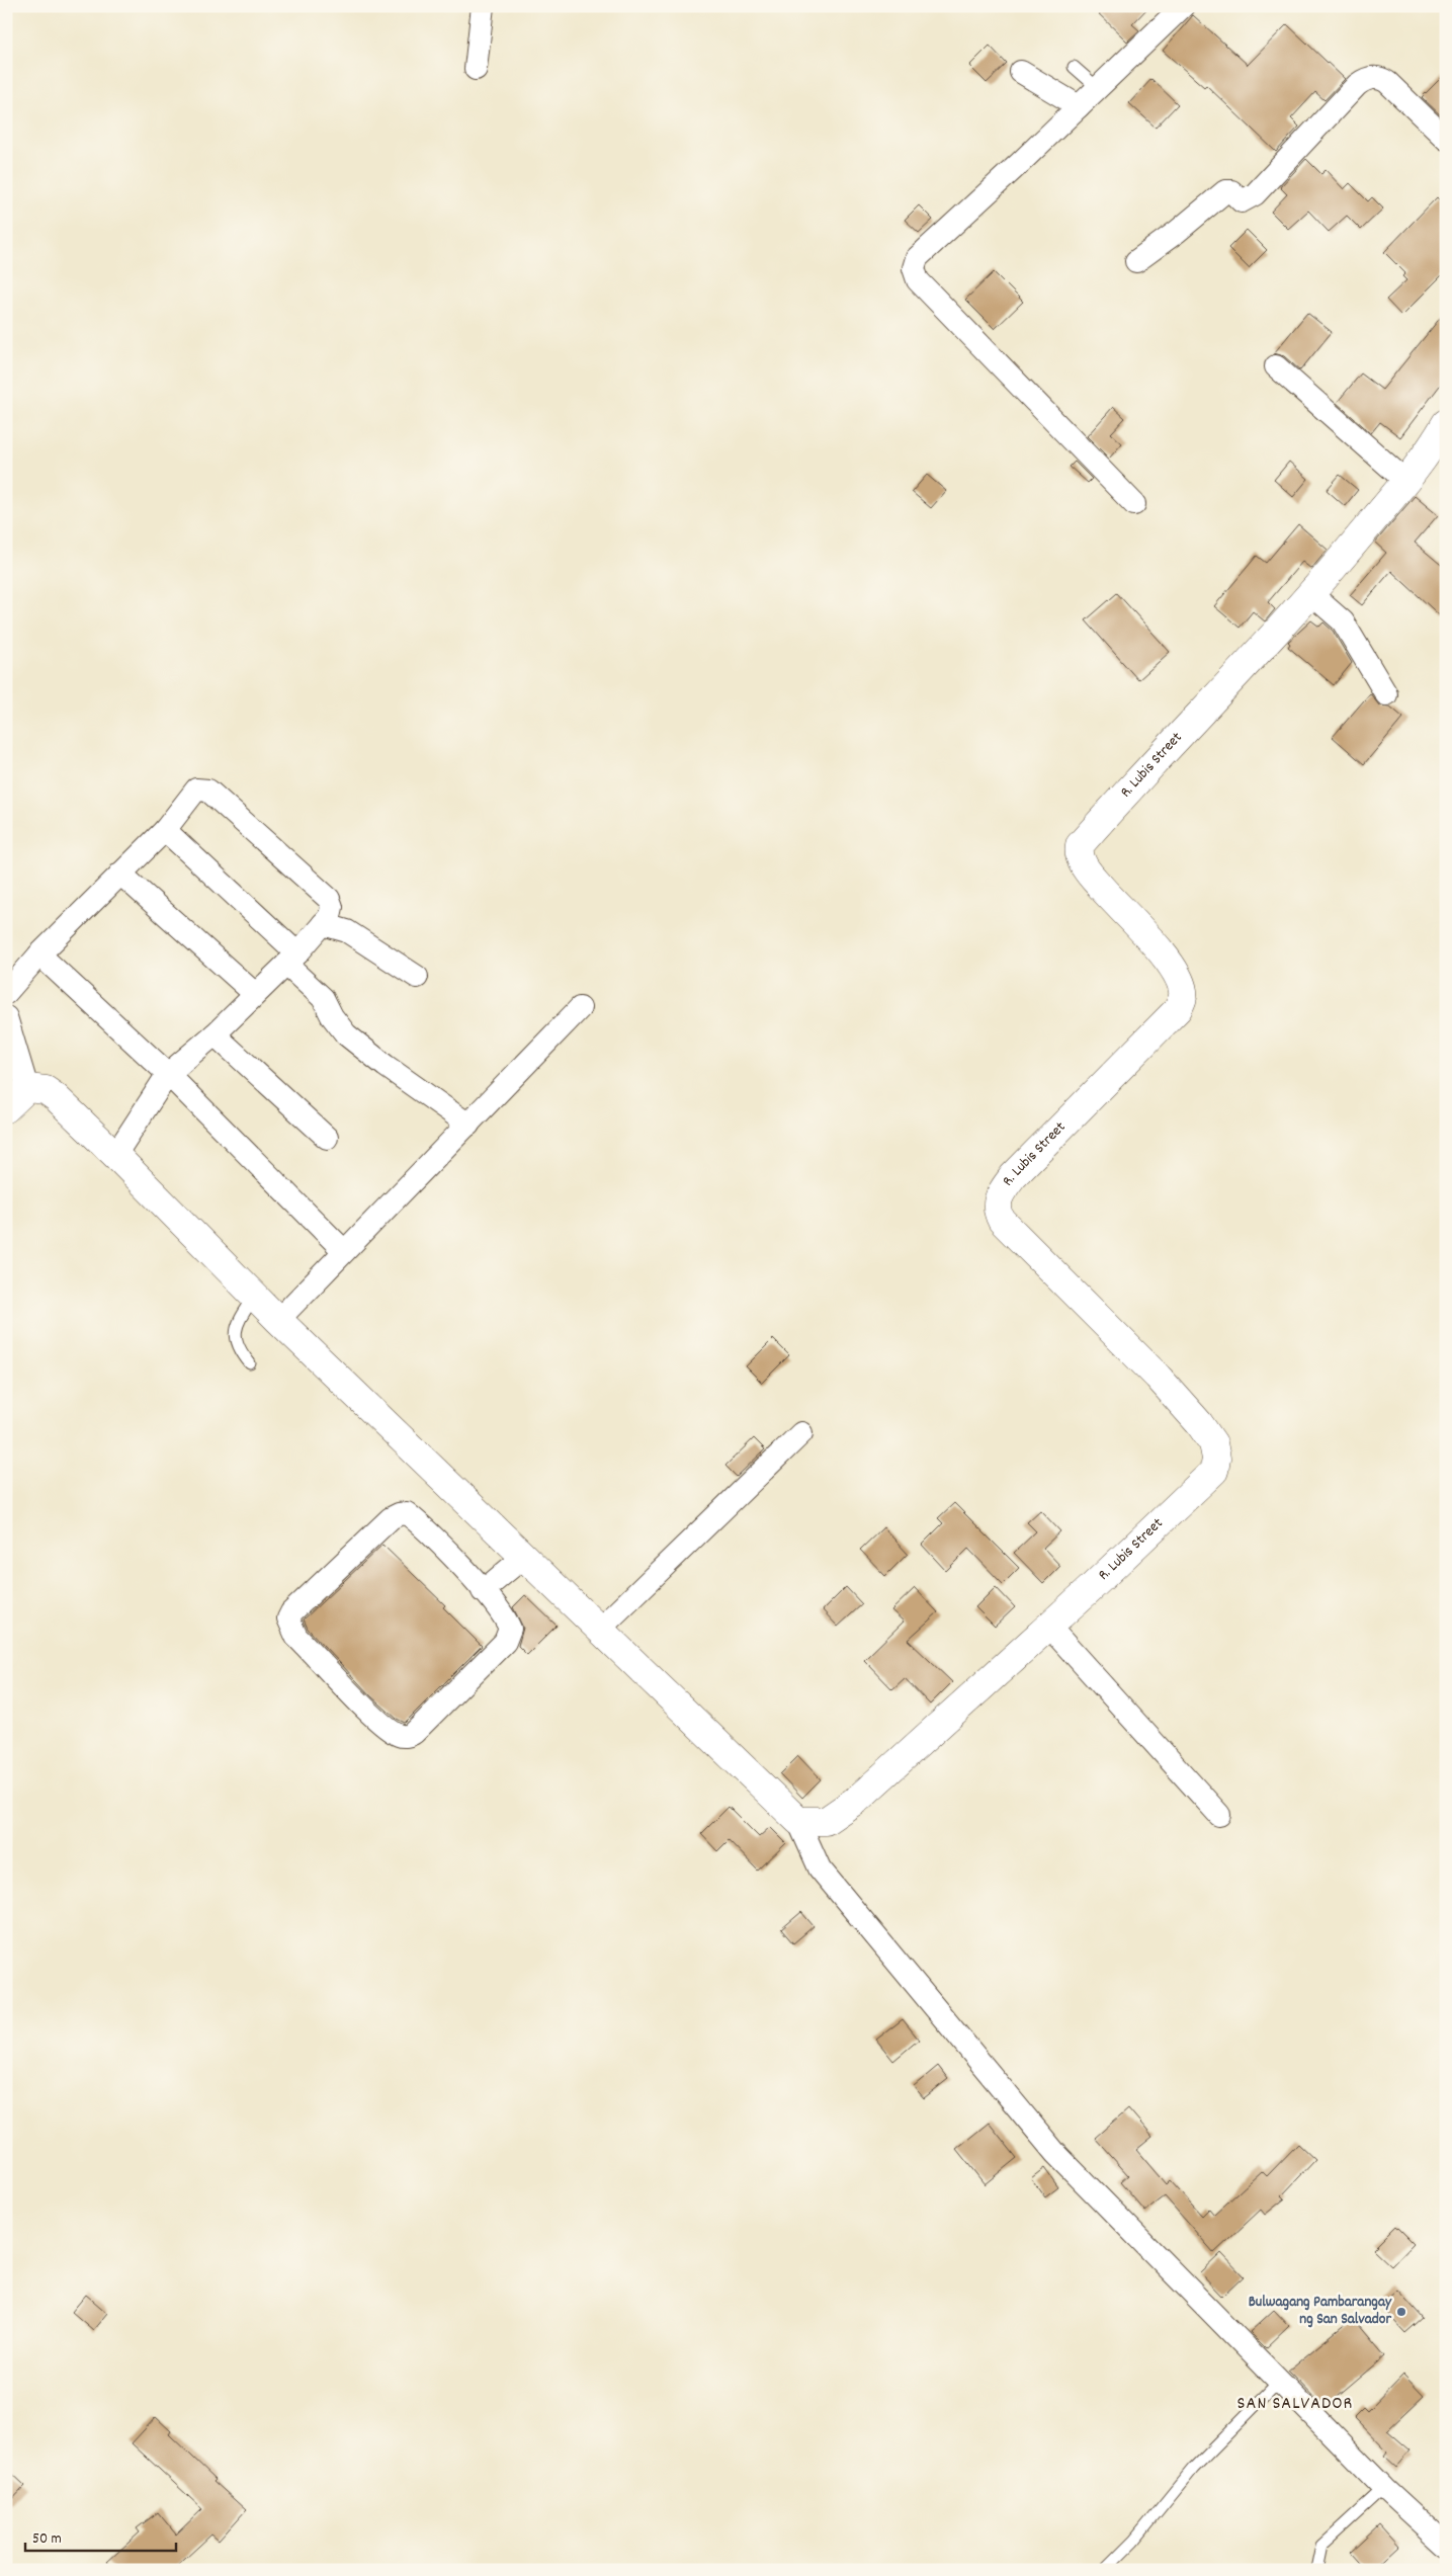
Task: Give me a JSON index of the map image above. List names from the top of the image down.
{
  "streets": {
    "street": ["R. Lubis Street"]
  },
  "districts": ["SAN SALVADOR"],
  "places": ["Bulwagang Pambarangay ng San Salvador"],
  "scale_bar": "50 m"
}
